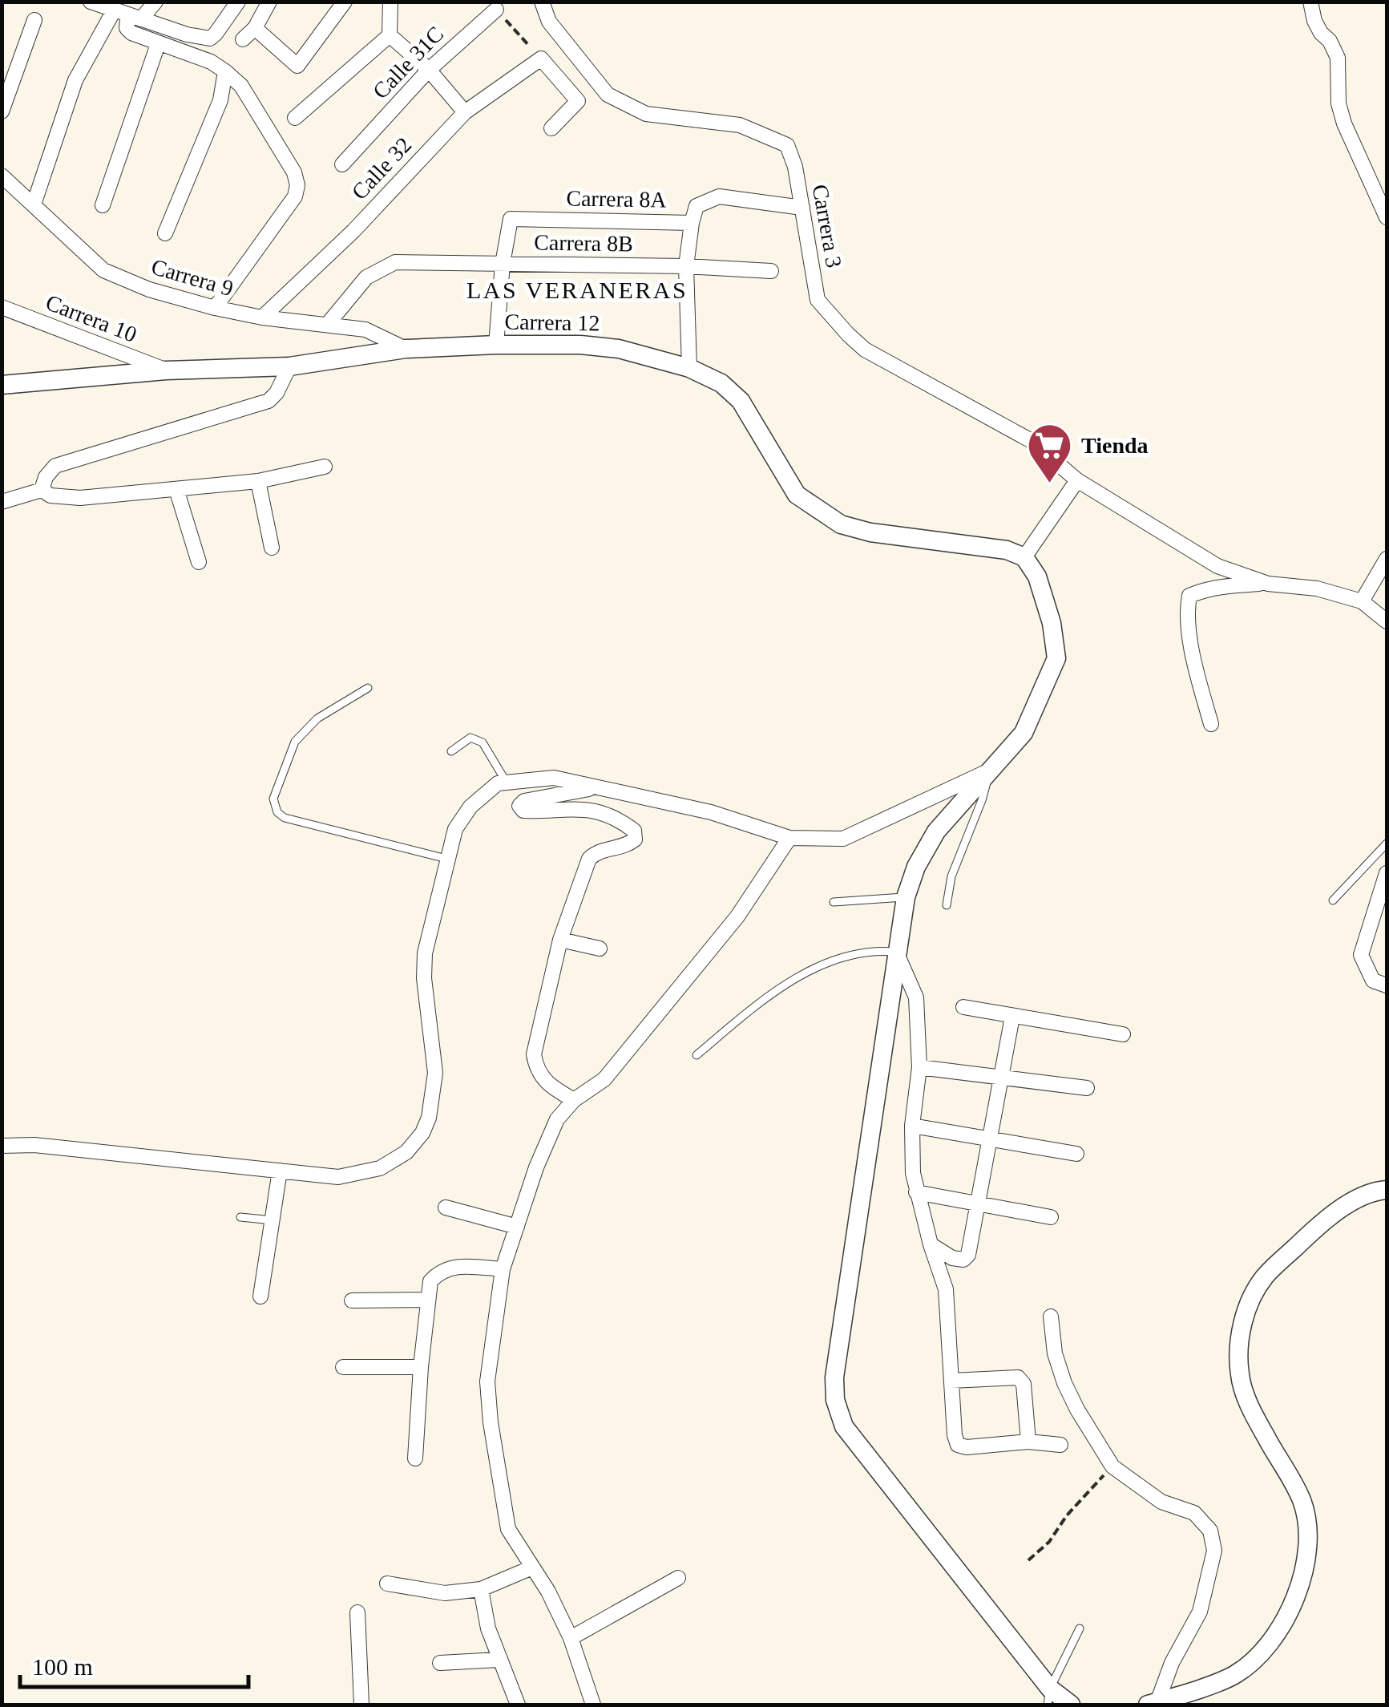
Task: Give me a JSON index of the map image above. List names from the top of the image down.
{
  "streets": {
    "street": [
      "Calle 31C",
      "Calle 32",
      "Carrera 8A",
      "Carrera 3",
      "Carrera 8B",
      "Carrera 9",
      "Carrera 10",
      "Carrera 12"
    ]
  },
  "crossings": [
    ["Calle 32", "Carrera 9"],
    ["Carrera 8A", "Carrera 3"],
    ["Carrera 8A", "Carrera 8B"],
    ["Carrera 8B", "Carrera 9"],
    ["Carrera 9", "Carrera 12"],
    ["Carrera 10", "Carrera 12"]
  ],
  "districts": ["LAS VERANERAS"],
  "places": {
    "supermarket": ["Tienda"]
  },
  "scale_bar": "100 m"
}
